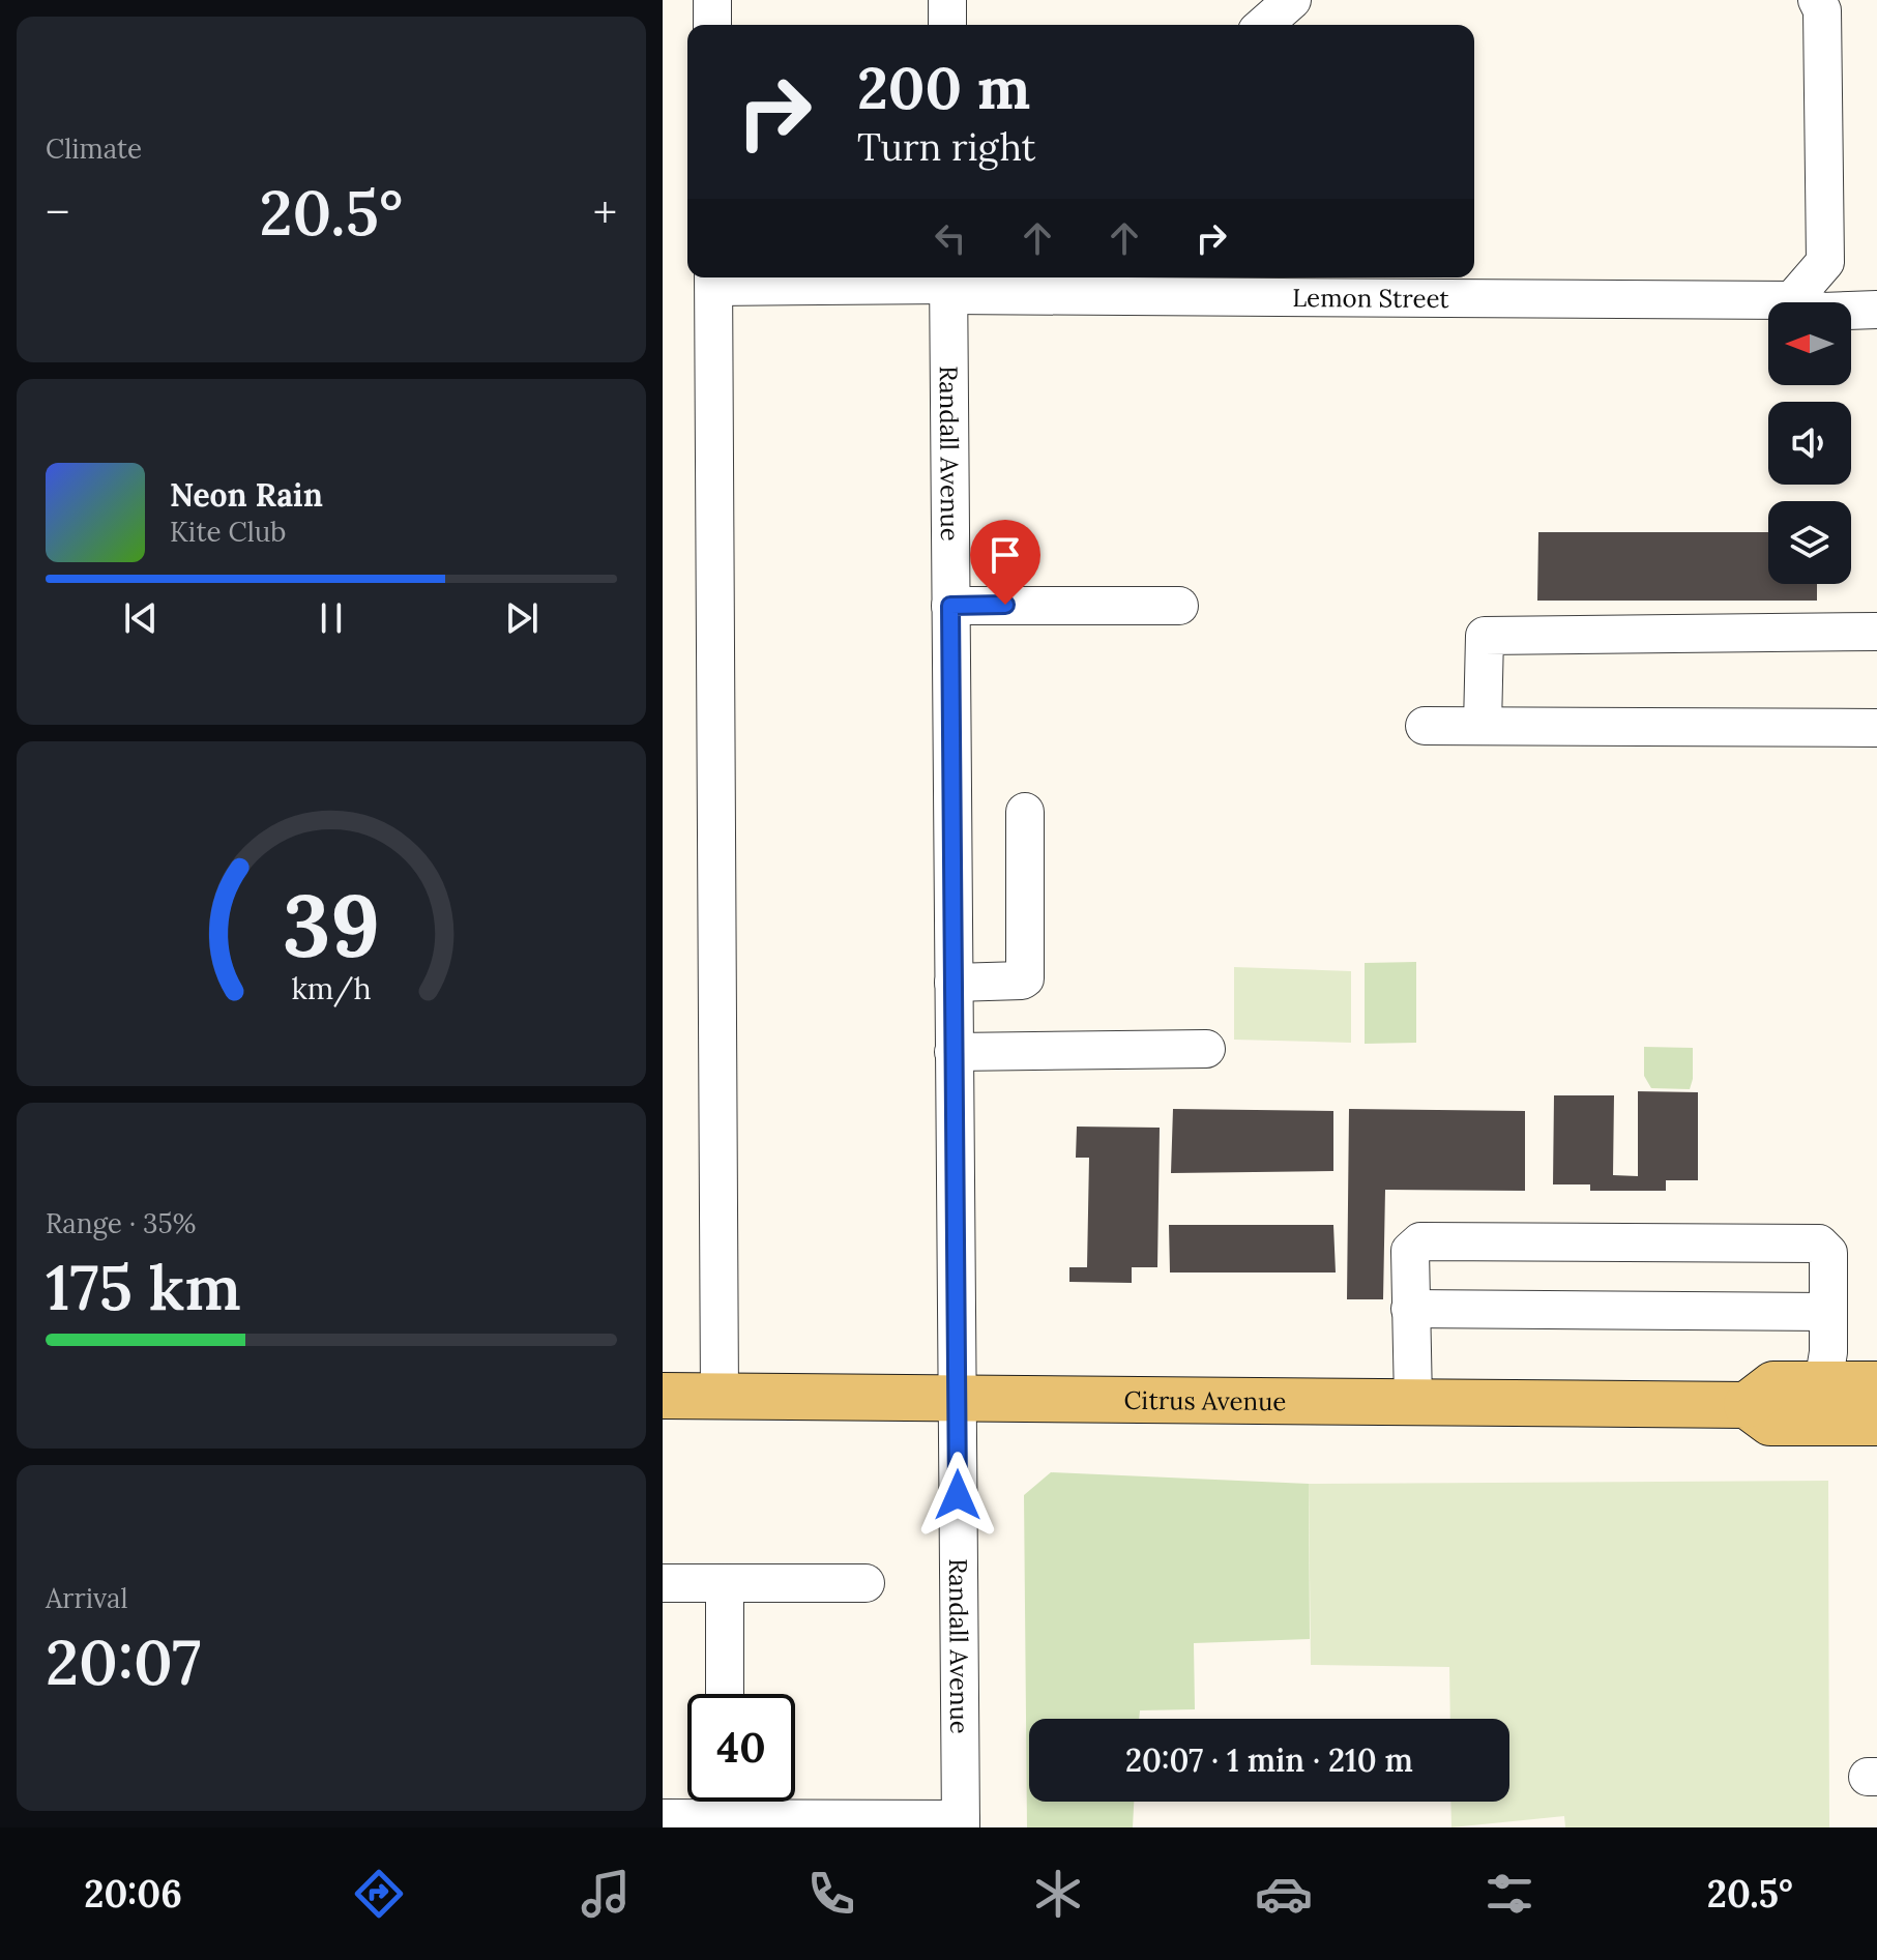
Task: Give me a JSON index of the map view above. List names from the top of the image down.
{
  "streets": {
    "main road": ["Citrus Avenue"],
    "street": ["Lemon Street", "Randall Avenue"]
  },
  "crossings": [
    ["Lemon Street", "Randall Avenue"],
    ["Randall Avenue", "Citrus Avenue"]
  ],
  "north": "left",
  "page": {
    "tile": [
      "Climate",
      ["Range · 35%", "175 km"],
      ["Arrival", "20:07"]
    ],
    "turn": ["200 m", "Turn right"],
    "heat": ["−", "20.5°", "+"],
    "song": ["Neon Rain", "Kite Club"],
    "limit": "40",
    "trip": "20:07 · 1 min · 210 m",
    "tabs": ["20:06", "20.5°"],
    "gauge": ["39", "km/h"]
  }
}
